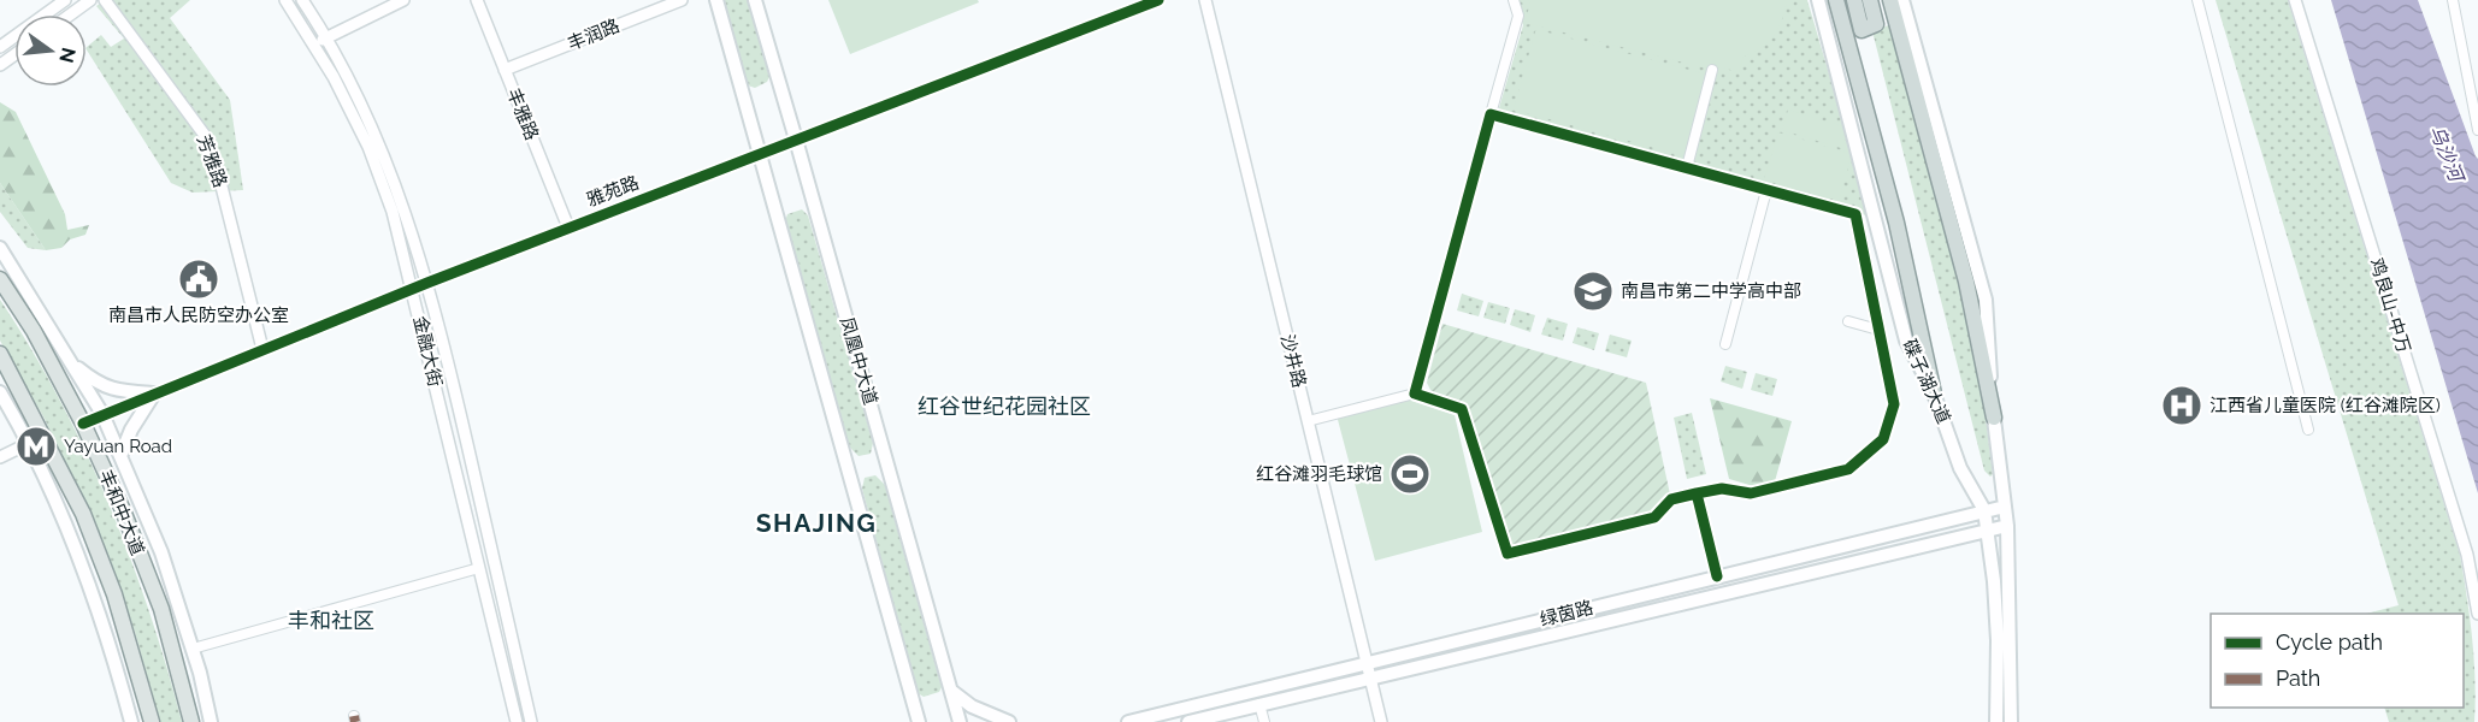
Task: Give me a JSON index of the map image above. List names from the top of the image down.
{
  "streets": {
    "main road": [
      "凤凰中大道",
      "碟子湖大道",
      "丰和中大道",
      "绿茵路"
    ],
    "street": [
      "丰润路",
      "丰雅路",
      "芳雅路",
      "雅苑路",
      "鸡良山-中万",
      "金融大街",
      "沙井路"
    ]
  },
  "crossings": [
    ["丰润路", "丰雅路"],
    ["丰雅路", "雅苑路"],
    ["芳雅路", "雅苑路"],
    ["雅苑路", "金融大街"],
    ["雅苑路", "凤凰中大道"],
    ["雅苑路", "丰和中大道"],
    ["沙井路", "绿茵路"],
    ["碟子湖大道", "绿茵路"]
  ],
  "districts": ["红谷世纪花园社区", "SHAJING", "丰和社区"],
  "water": ["乌沙河"],
  "places": {
    "public building": ["南昌市人民防空办公室"],
    "school or university": ["南昌市第二中学高中部"],
    "hospital": ["江西省儿童医院 (红谷滩院区)"],
    "metro station": ["Yayuan Road"],
    "sports": ["红谷滩羽毛球馆"]
  },
  "legend": ["Cycle path", "Path"],
  "north": "right"
}
